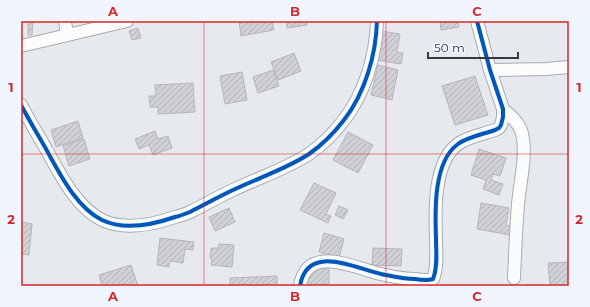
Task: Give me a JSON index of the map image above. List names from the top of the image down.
{
  "scale_bar": "50 m",
  "grid": {
    "columns": ["A", "B", "C"],
    "rows": ["1", "2"]
  }
}
